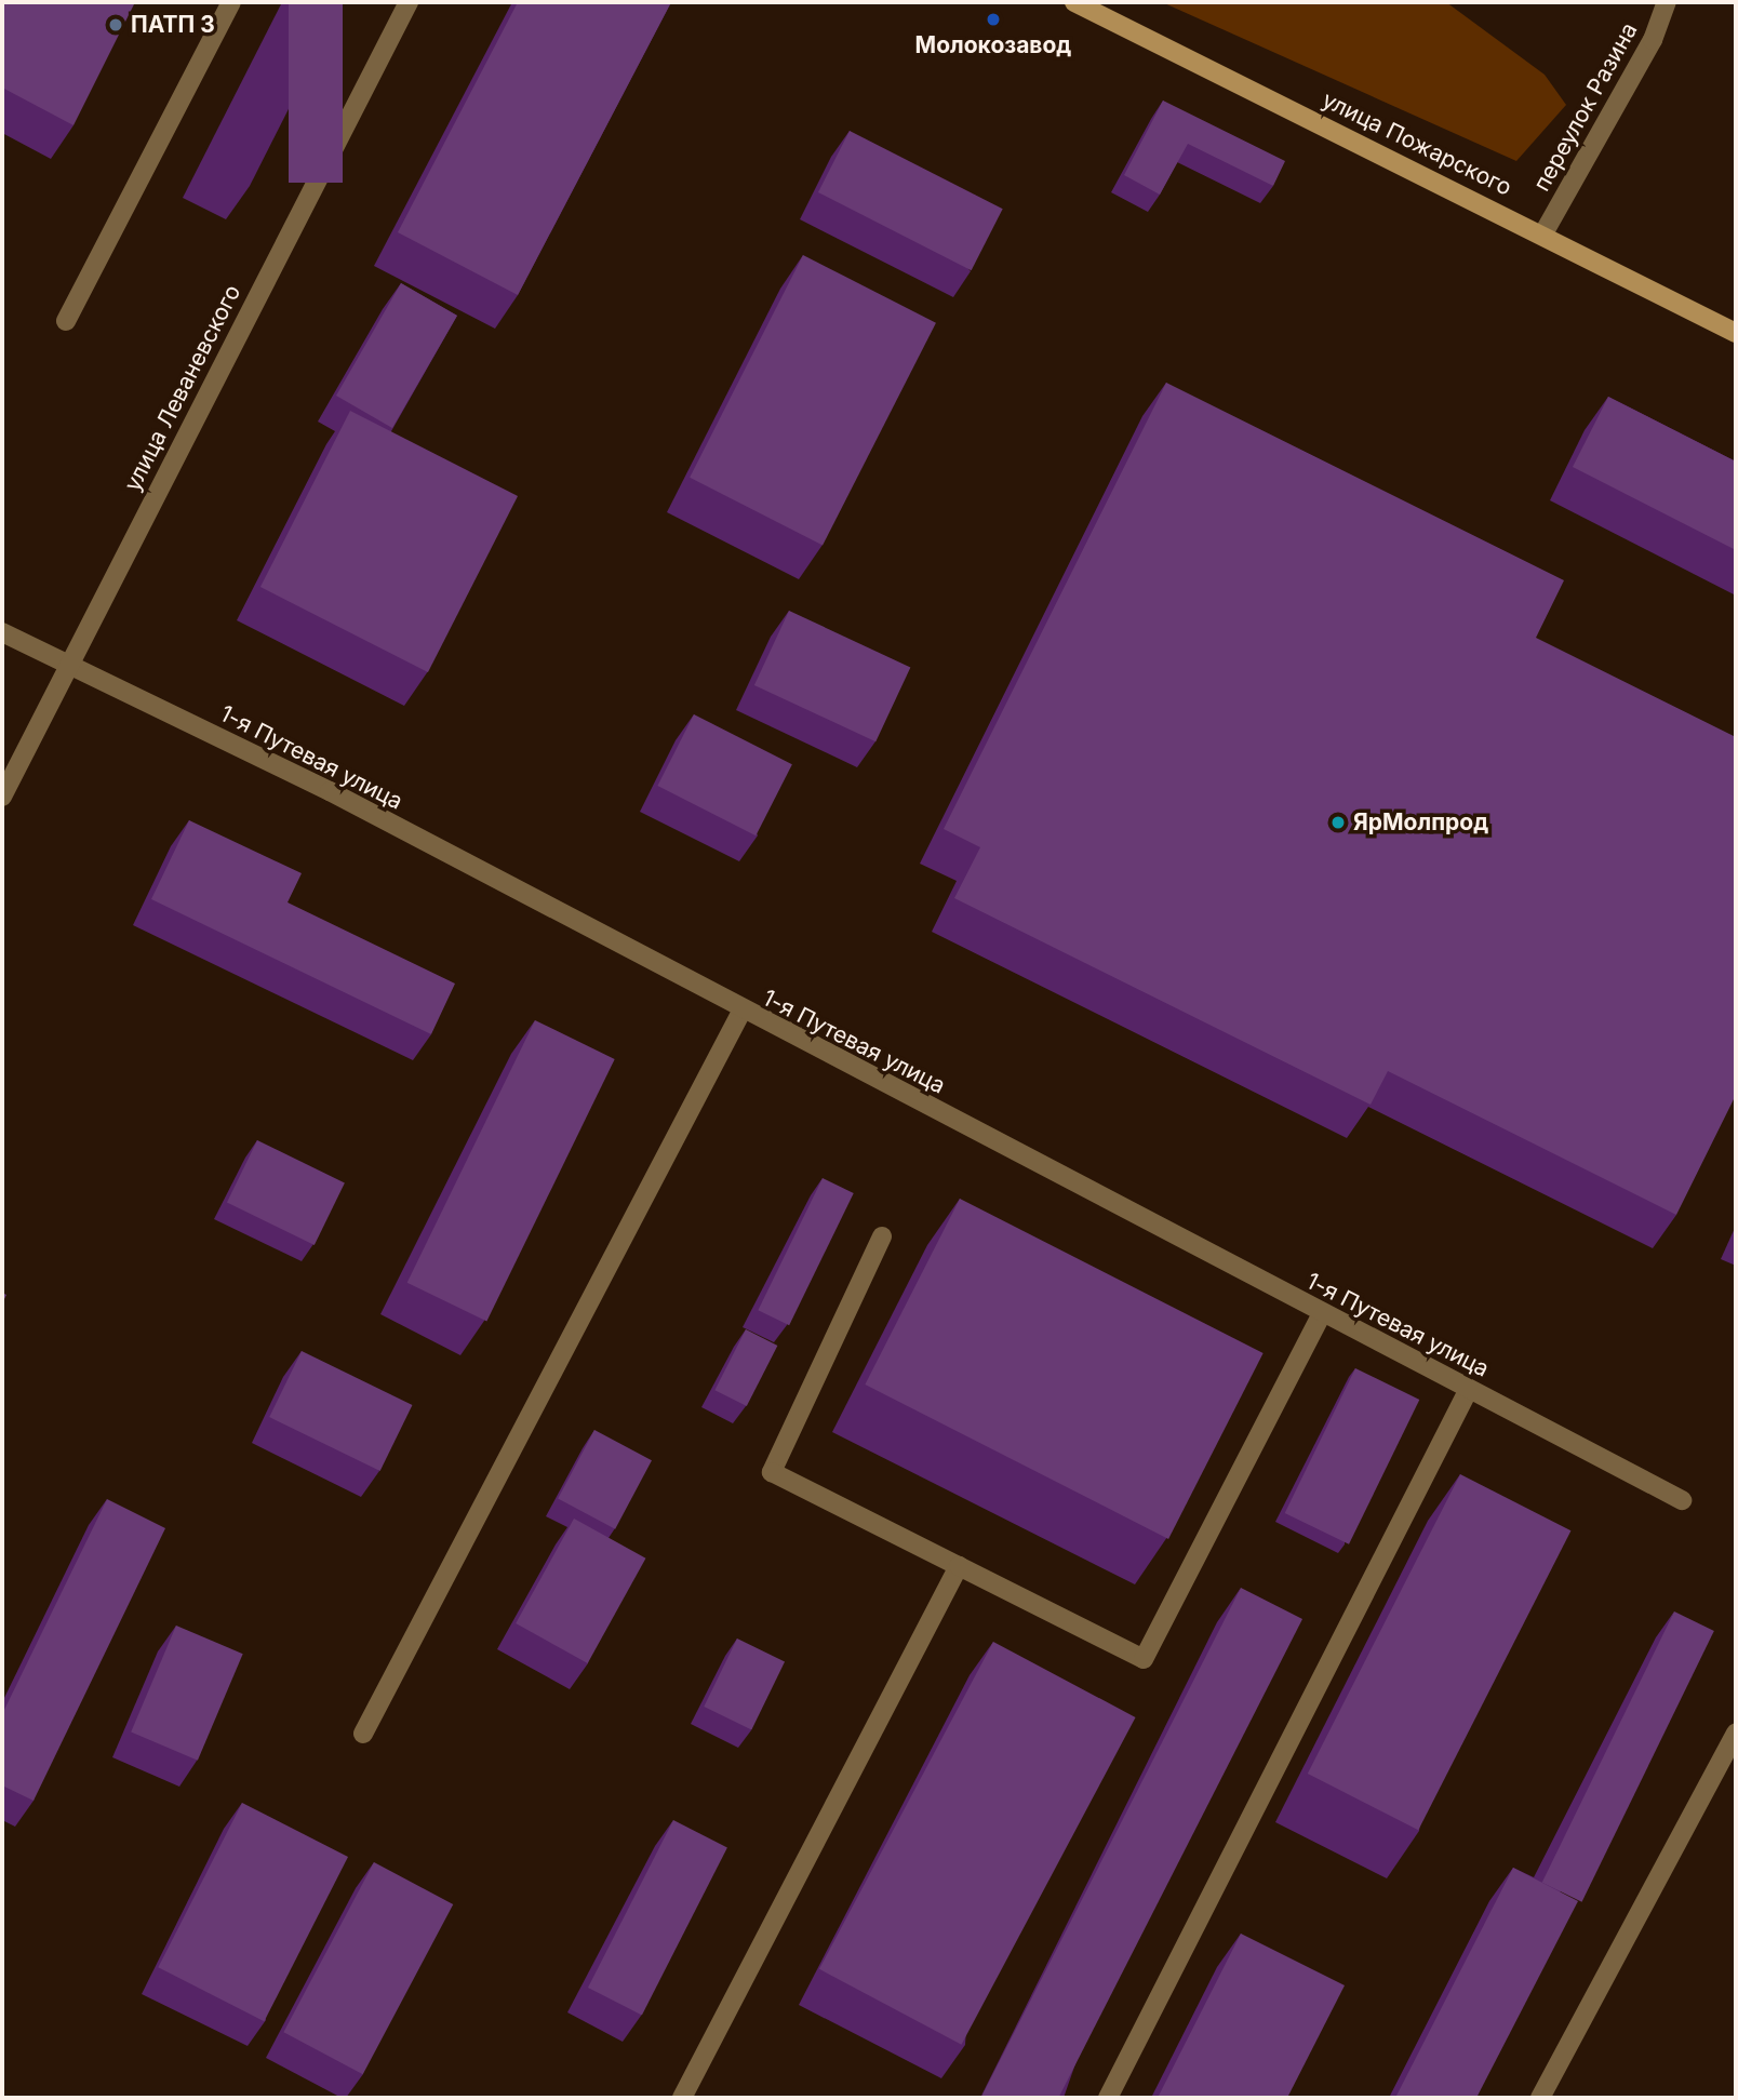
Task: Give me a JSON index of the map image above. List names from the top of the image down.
{
  "streets": {
    "street": [
      "переулок Разина",
      "улица Пожарского",
      "улица Леваневского",
      "1-я Путевая улица"
    ]
  },
  "crossings": [
    ["переулок Разина", "улица Пожарского"],
    ["улица Леваневского", "1-я Путевая улица"]
  ],
  "places": ["Молокозавод", "ПАТП 3", "ЯрМолпрод"]
}
